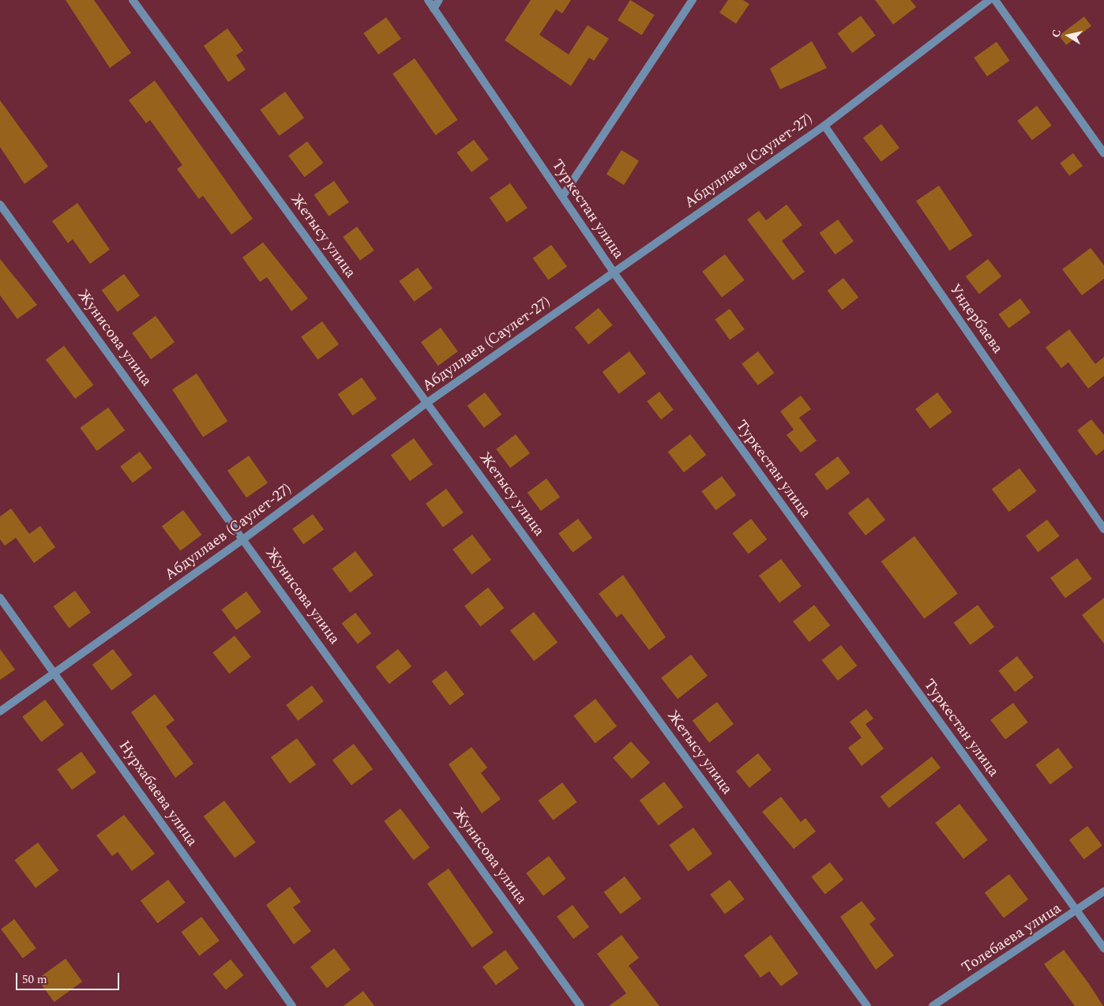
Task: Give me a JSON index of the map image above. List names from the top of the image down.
{
  "streets": {
    "street": [
      "Абдуллаев (Саулет-27)",
      "Туркестан улица",
      "Жетысу улица",
      "Ундербаева",
      "Жунисова улица",
      "Нурхабаева улица",
      "Толебаева улица"
    ]
  },
  "crossings": [
    ["Абдуллаев (Саулет-27)", "Туркестан улица"],
    ["Абдуллаев (Саулет-27)", "Жетысу улица"],
    ["Абдуллаев (Саулет-27)", "Ундербаева"],
    ["Абдуллаев (Саулет-27)", "Жунисова улица"],
    ["Абдуллаев (Саулет-27)", "Нурхабаева улица"],
    ["Туркестан улица", "Толебаева улица"]
  ],
  "scale_bar": "50 m",
  "north": "left"
}
